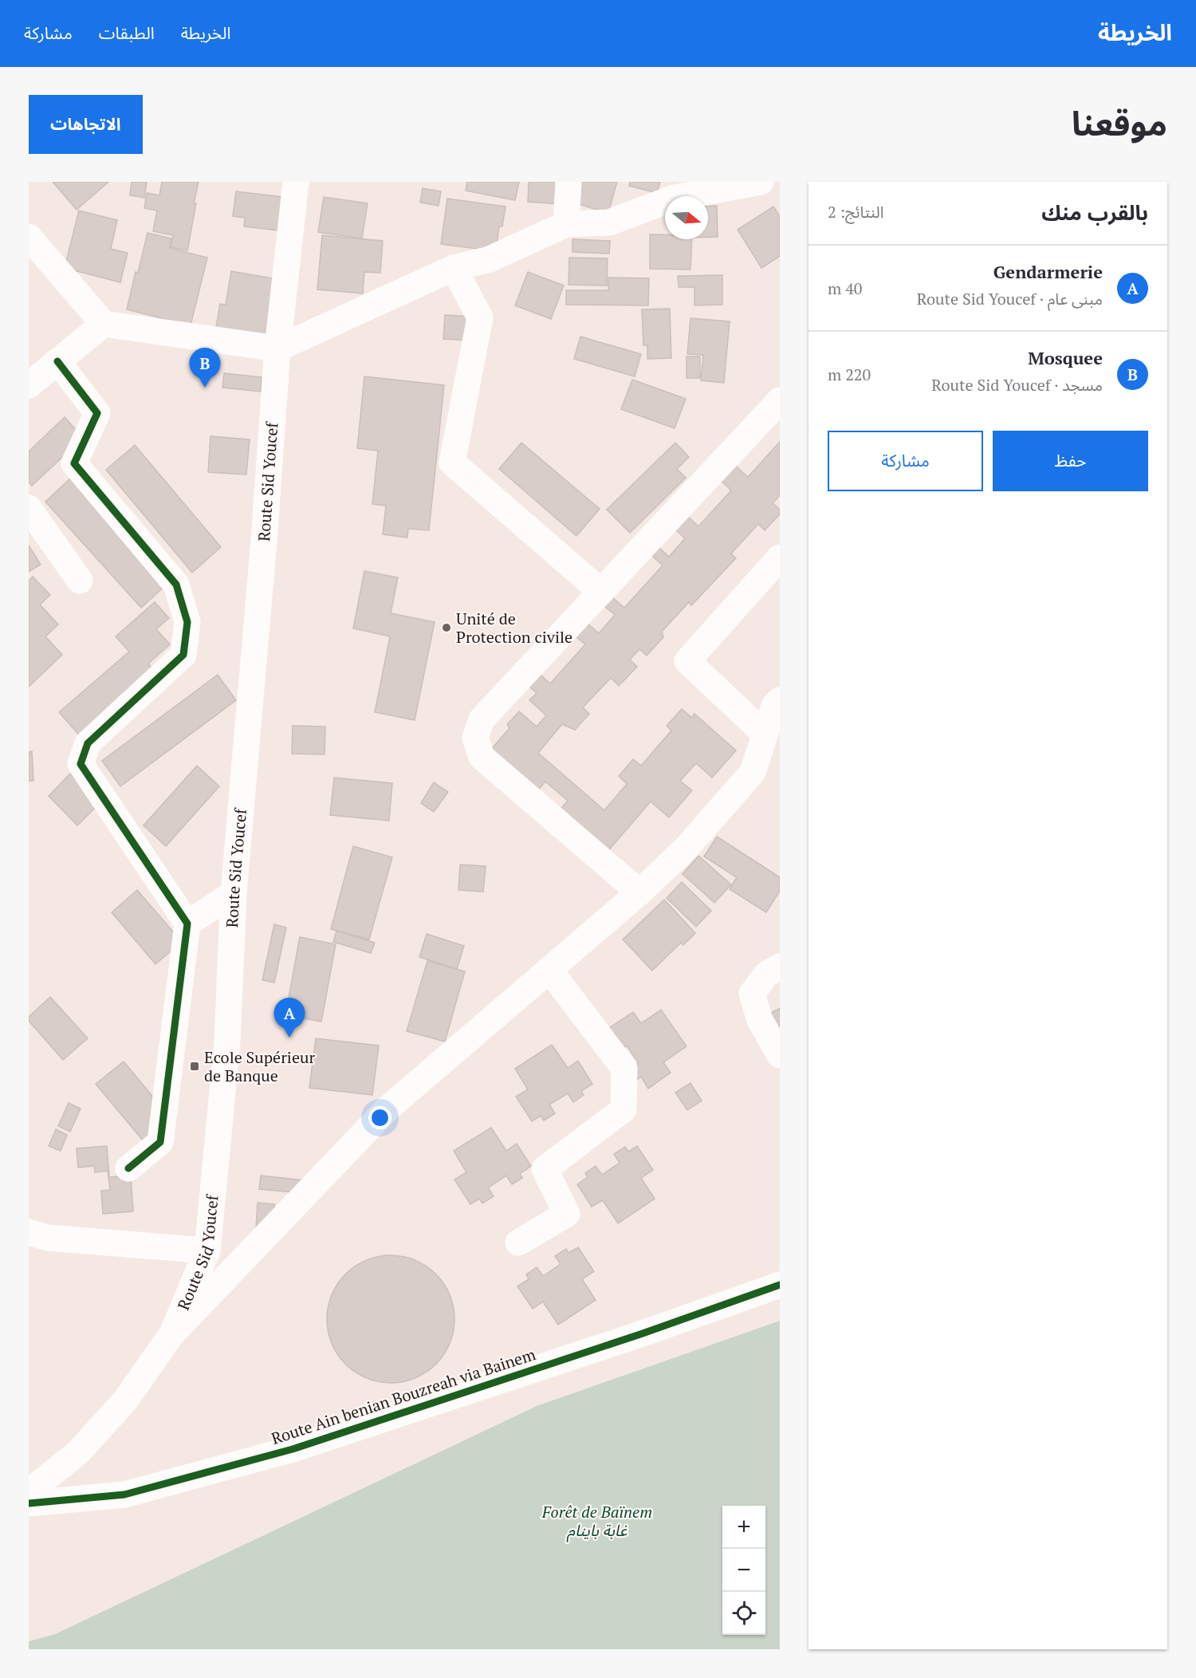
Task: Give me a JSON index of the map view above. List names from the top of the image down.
{
  "streets": {
    "street": ["Route Sid Youcef", "Route Ain benian Bouzreah via Bainem"]
  },
  "parks": ["Forêt de Baïnem غابة باينام"],
  "places": {
    "other": ["Unité de Protection civile"],
    "transit": ["Ecole Supérieur de Banque"]
  },
  "north": "right",
  "page": {
    "header": "الخريطة",
    "nav": ["الخريطة", "الطبقات", "مشاركة"],
    "title": "موقعنا",
    "buttons": [
      "الاتجاهات",
      ["حفظ", "مشاركة"]
    ],
    "heading": ["بالقرب منك", "النتائج: 2"],
    "list": [
      {
        "mark": "A",
        "name": "Gendarmerie",
        "note": "مبنى عام · Route Sid Youcef",
        "value": "40 m"
      },
      {
        "mark": "B",
        "name": "Mosquee",
        "note": "مسجد · Route Sid Youcef",
        "value": "220 m"
      }
    ],
    "pins": ["B", "A"],
    "map_buttons": ["+", "−"]
  }
}
